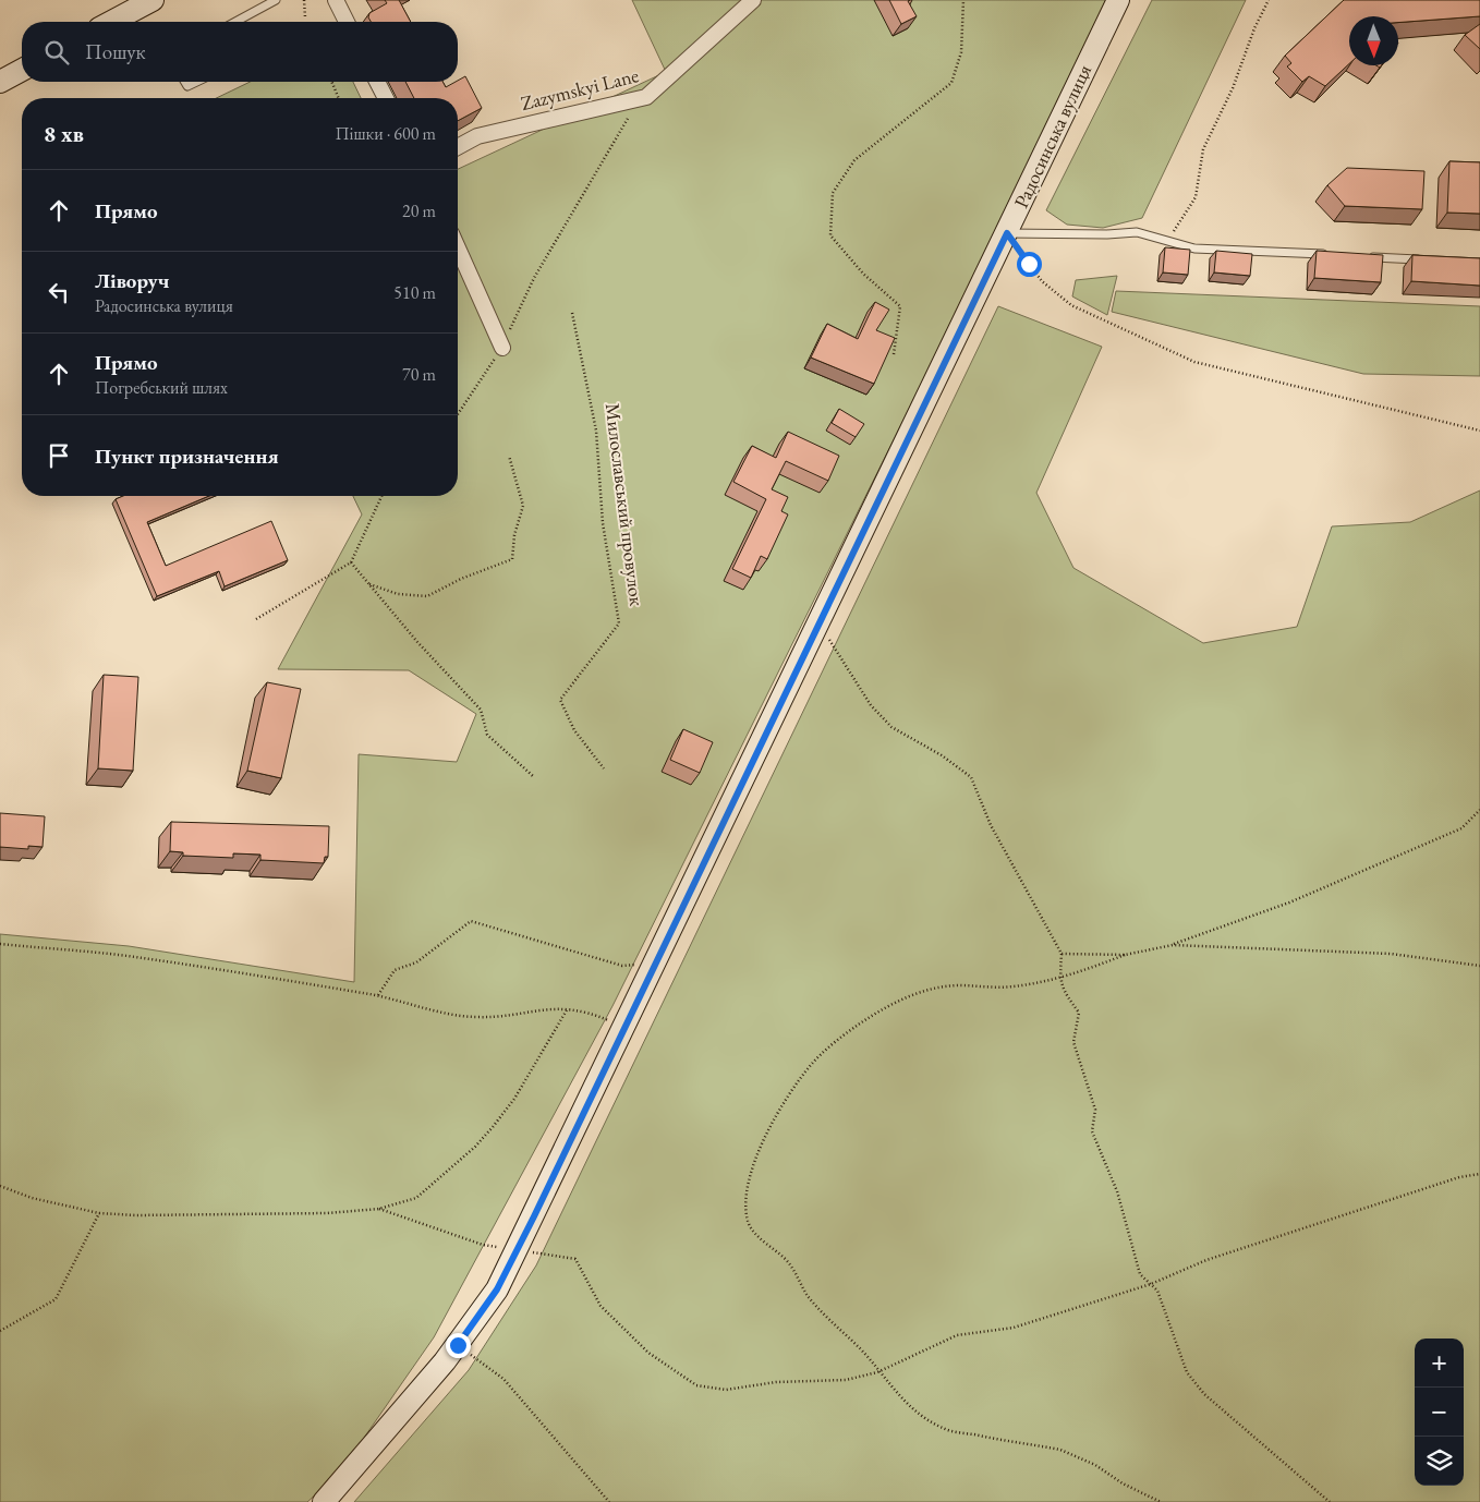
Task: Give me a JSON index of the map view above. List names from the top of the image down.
{
  "streets": {
    "main road": ["Радосинська вулиця"],
    "street": ["Zazymskyi Lane"],
    "path": ["Милославський провулок"]
  },
  "north": "bottom",
  "page": {
    "search": "Пошук",
    "heading": ["8 хв", "Пішки · 600 m"],
    "list": [
      ["Прямо", "20 m"],
      ["Ліворуч", "Радосинська вулиця", "510 m"],
      ["Прямо", "Погребський шлях", "70 m"],
      "Пункт призначення"
    ],
    "map_buttons": ["+", "−"]
  }
}
